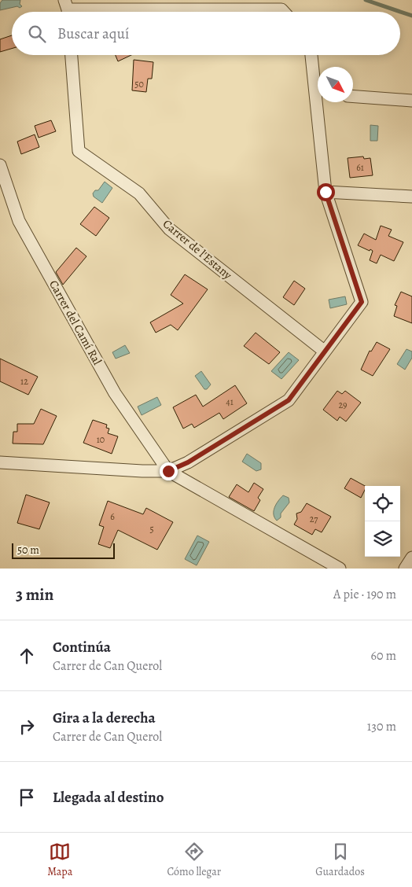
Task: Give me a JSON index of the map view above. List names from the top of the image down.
{
  "streets": {
    "street": ["Carrer de l'Estany", "Carrer del Camí Ral"]
  },
  "house_numbers": [
    "50",
    "61",
    "12",
    "41",
    "29",
    "10",
    "6",
    "27",
    "5"
  ],
  "scale_bar": "50 m",
  "north": "bottom right",
  "page": {
    "search": "Buscar aquí",
    "scale": "50 m",
    "heading": ["3 min", "A pie · 190 m"],
    "list": [
      ["Continúa", "Carrer de Can Querol", "60 m"],
      ["Gira a la derecha", "Carrer de Can Querol", "130 m"],
      "Llegada al destino"
    ],
    "nav": ["Mapa", "Cómo llegar", "Guardados"]
  }
}
